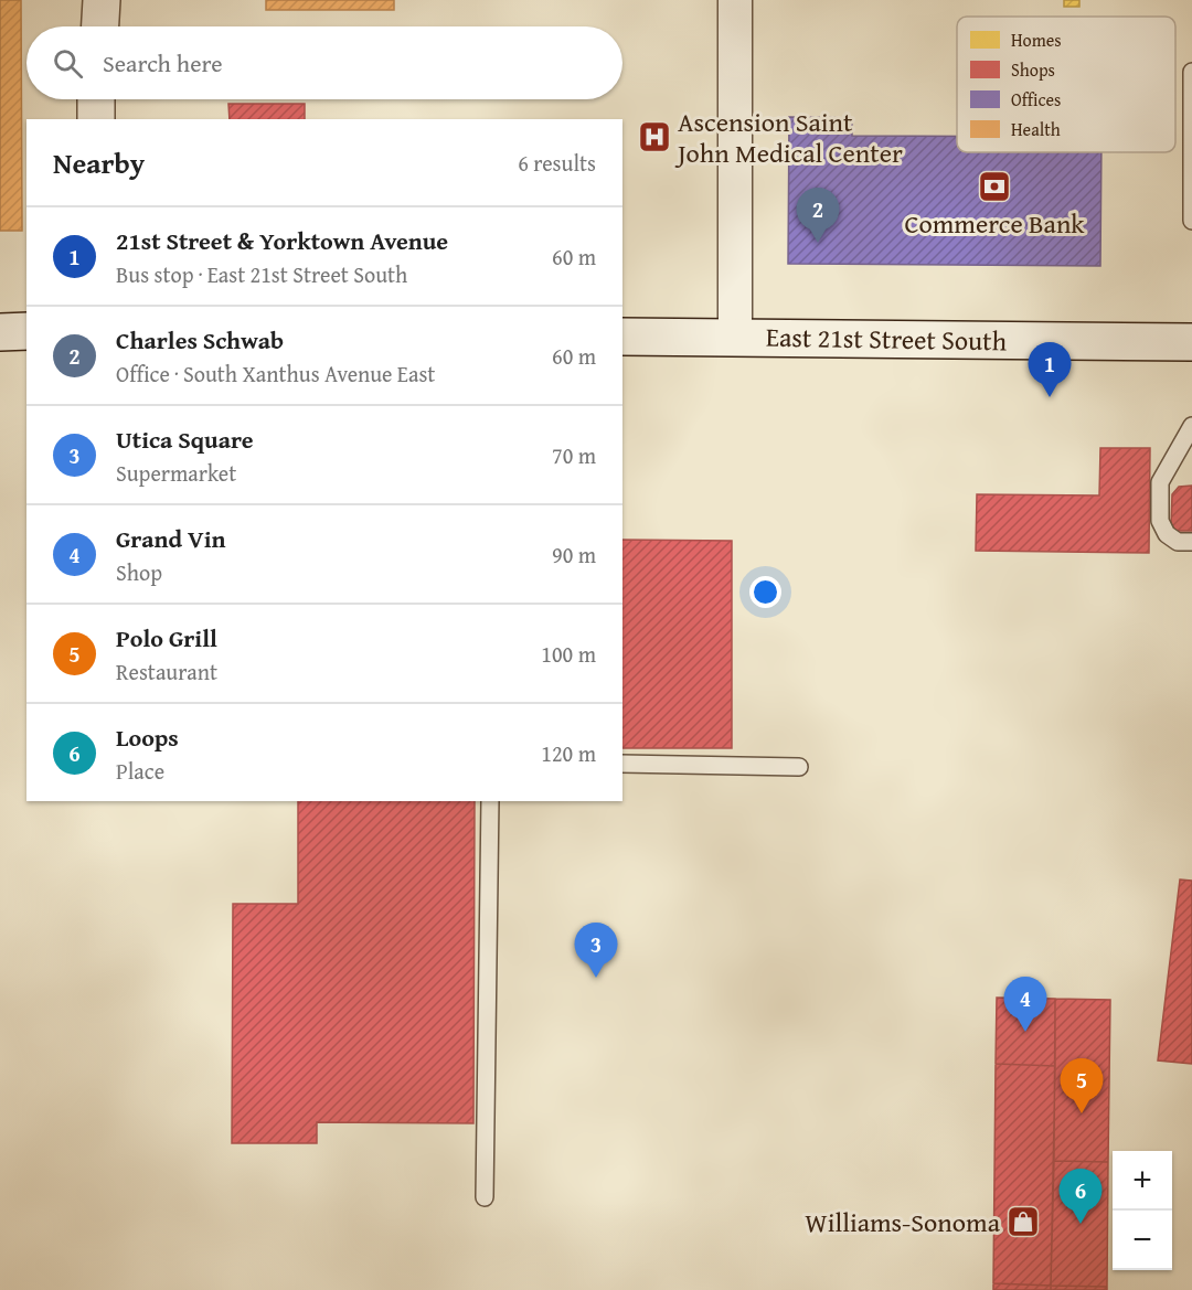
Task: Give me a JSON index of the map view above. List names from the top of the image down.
{
  "streets": {
    "main road": ["East 21st Street South"]
  },
  "places": {
    "hospital": ["Ascension Saint John Medical Center"],
    "bank": ["Commerce Bank"],
    "shop": ["Williams-Sonoma"]
  },
  "legend": [
    "Homes",
    "Shops",
    "Offices",
    "Health"
  ],
  "page": {
    "search": "Search here",
    "heading": ["Nearby", "6 results"],
    "pins": [
      "2",
      "1",
      "3",
      "4",
      "5",
      "6"
    ],
    "list": [
      {
        "mark": "1",
        "name": "21st Street & Yorktown Avenue",
        "note": "Bus stop · East 21st Street South",
        "value": "60 m"
      },
      {
        "mark": "2",
        "name": "Charles Schwab",
        "note": "Office · South Xanthus Avenue East",
        "value": "60 m"
      },
      {
        "mark": "3",
        "name": "Utica Square",
        "note": "Supermarket",
        "value": "70 m"
      },
      {
        "mark": "4",
        "name": "Grand Vin",
        "note": "Shop",
        "value": "90 m"
      },
      {
        "mark": "5",
        "name": "Polo Grill",
        "note": "Restaurant",
        "value": "100 m"
      },
      {
        "mark": "6",
        "name": "Loops",
        "note": "Place",
        "value": "120 m"
      }
    ],
    "map_buttons": ["+", "−"]
  }
}
